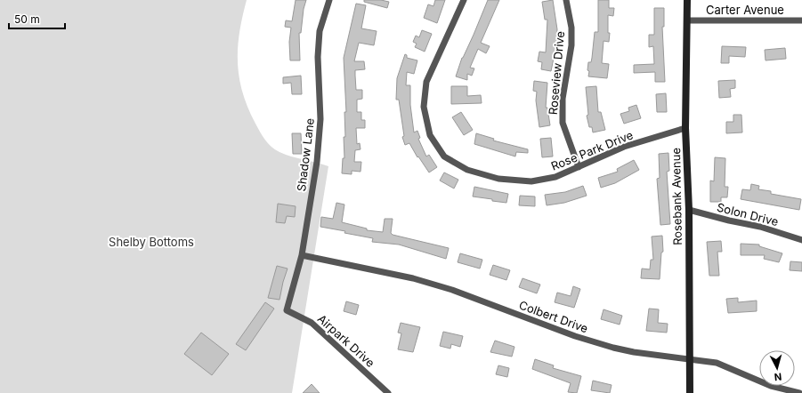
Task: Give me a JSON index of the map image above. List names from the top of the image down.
{
  "streets": {
    "street": [
      "Carter Avenue",
      "Roseview Drive",
      "Rose Park Drive",
      "Shadow Lane",
      "Rosebank Avenue",
      "Solon Drive",
      "Colbert Drive",
      "Airpark Drive"
    ]
  },
  "crossings": [
    ["Carter Avenue", "Rosebank Avenue"],
    ["Roseview Drive", "Rose Park Drive"],
    ["Rose Park Drive", "Rosebank Avenue"],
    ["Shadow Lane", "Colbert Drive"],
    ["Shadow Lane", "Airpark Drive"],
    ["Rosebank Avenue", "Solon Drive"],
    ["Rosebank Avenue", "Colbert Drive"]
  ],
  "parks": ["Shelby Bottoms"],
  "scale_bar": "50 m",
  "north": "bottom"
}
